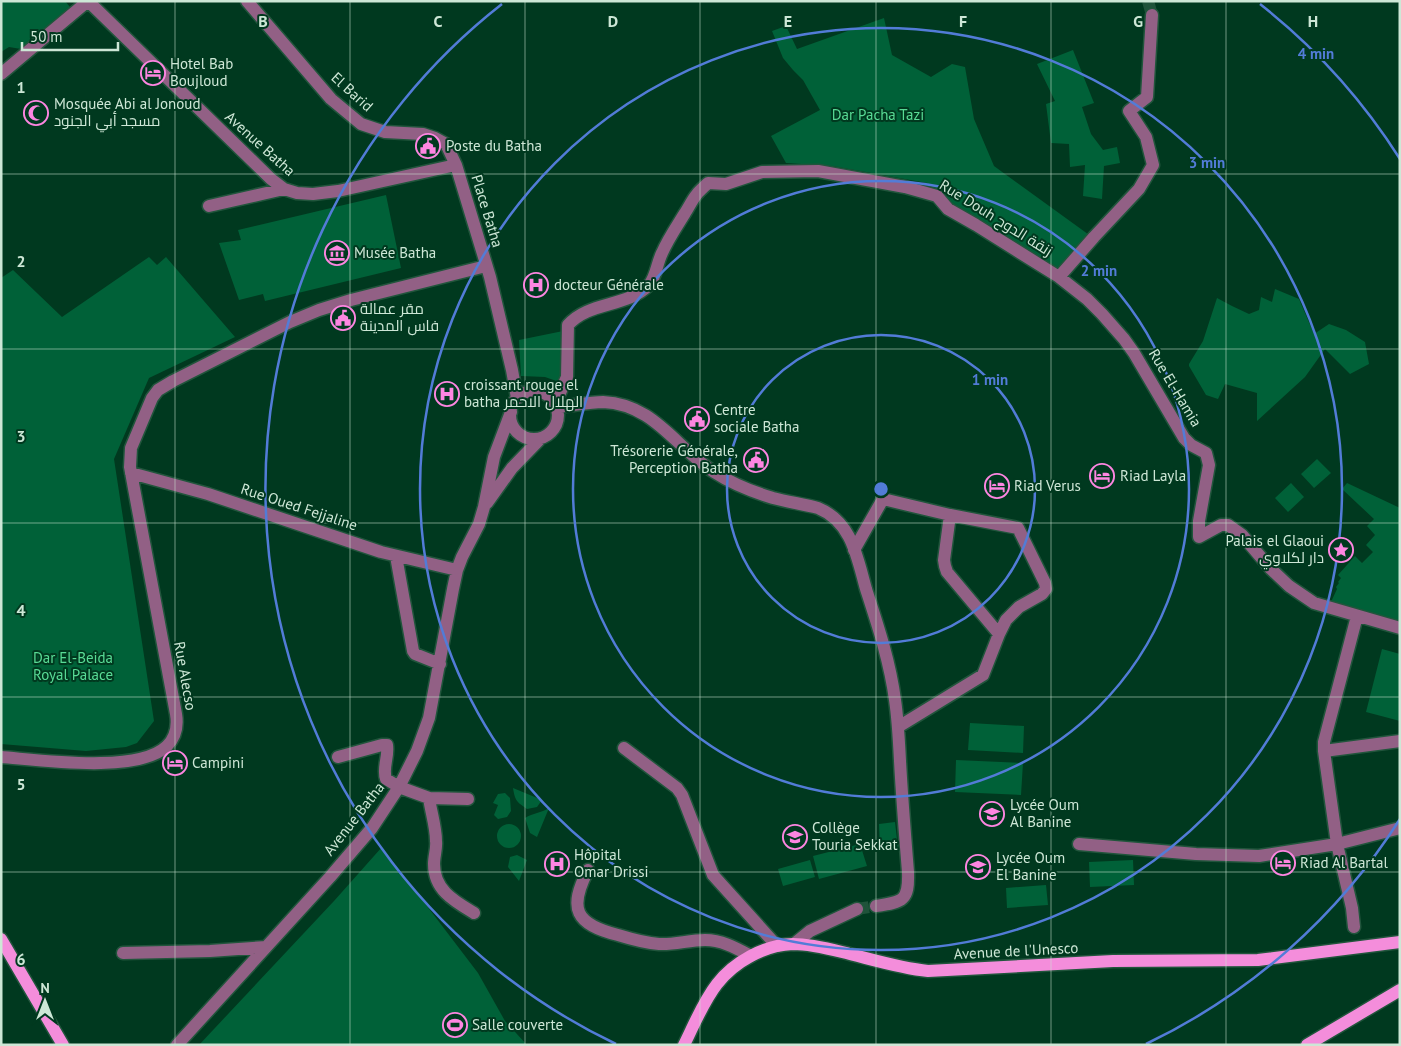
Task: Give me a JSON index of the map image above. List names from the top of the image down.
{
  "streets": {
    "main road": ["Avenue de l'Unesco"],
    "street": [
      "El Barid",
      "Avenue Batha",
      "Place Batha",
      "Rue Douh زنقة الدوح",
      "Rue El-Hamia",
      "Rue Oued Fejjaline",
      "Rue Alecso"
    ]
  },
  "crossings": [
    ["El Barid", "Avenue Batha"],
    ["El Barid", "Place Batha"],
    ["Avenue Batha", "Place Batha"],
    ["Avenue Batha", "Rue Douh زنقة الدوح"],
    ["Avenue Batha", "Rue Oued Fejjaline"],
    ["Place Batha", "Rue Alecso"],
    ["Rue Douh زنقة الدوح", "Rue El-Hamia"],
    ["Rue Oued Fejjaline", "Rue Alecso"]
  ],
  "parks": ["Dar Pacha Tazi", "Dar El-Beida Royal Palace"],
  "places": {
    "hotel": [
      "Hotel Bab Boujloud",
      "Riad Layla",
      "Riad Verus",
      "Campini",
      "Riad Al Bartal"
    ],
    "mosque": ["Mosquée Abi al Jonoud مسجد أبي الجنود"],
    "public building": [
      "Poste du Batha",
      "مقر عمالة فاس المدينة",
      "Centre sociale Batha",
      "Trésorerie Générale, Perception Batha"
    ],
    "museum": ["Musée Batha"],
    "hospital": ["docteur Générale", "croissant rouge el batha الهلال الاحمر", "Hôpital Omar Drissi"],
    "place": ["Palais el Glaoui دار لكلاوي"],
    "school or university": ["Lycée Oum Al Banine", "Collège Touria Sekkat", "Lycée Oum El Banine"],
    "sports": ["Salle couverte"]
  },
  "scale_bar": "50 m",
  "north": "top",
  "grid": {
    "columns": [
      "B",
      "C",
      "D",
      "E",
      "F",
      "G",
      "H"
    ],
    "rows": [
      "1",
      "2",
      "3",
      "4",
      "5",
      "6"
    ]
  },
  "rings": [
    "4 min",
    "3 min",
    "2 min",
    "1 min"
  ]
}
